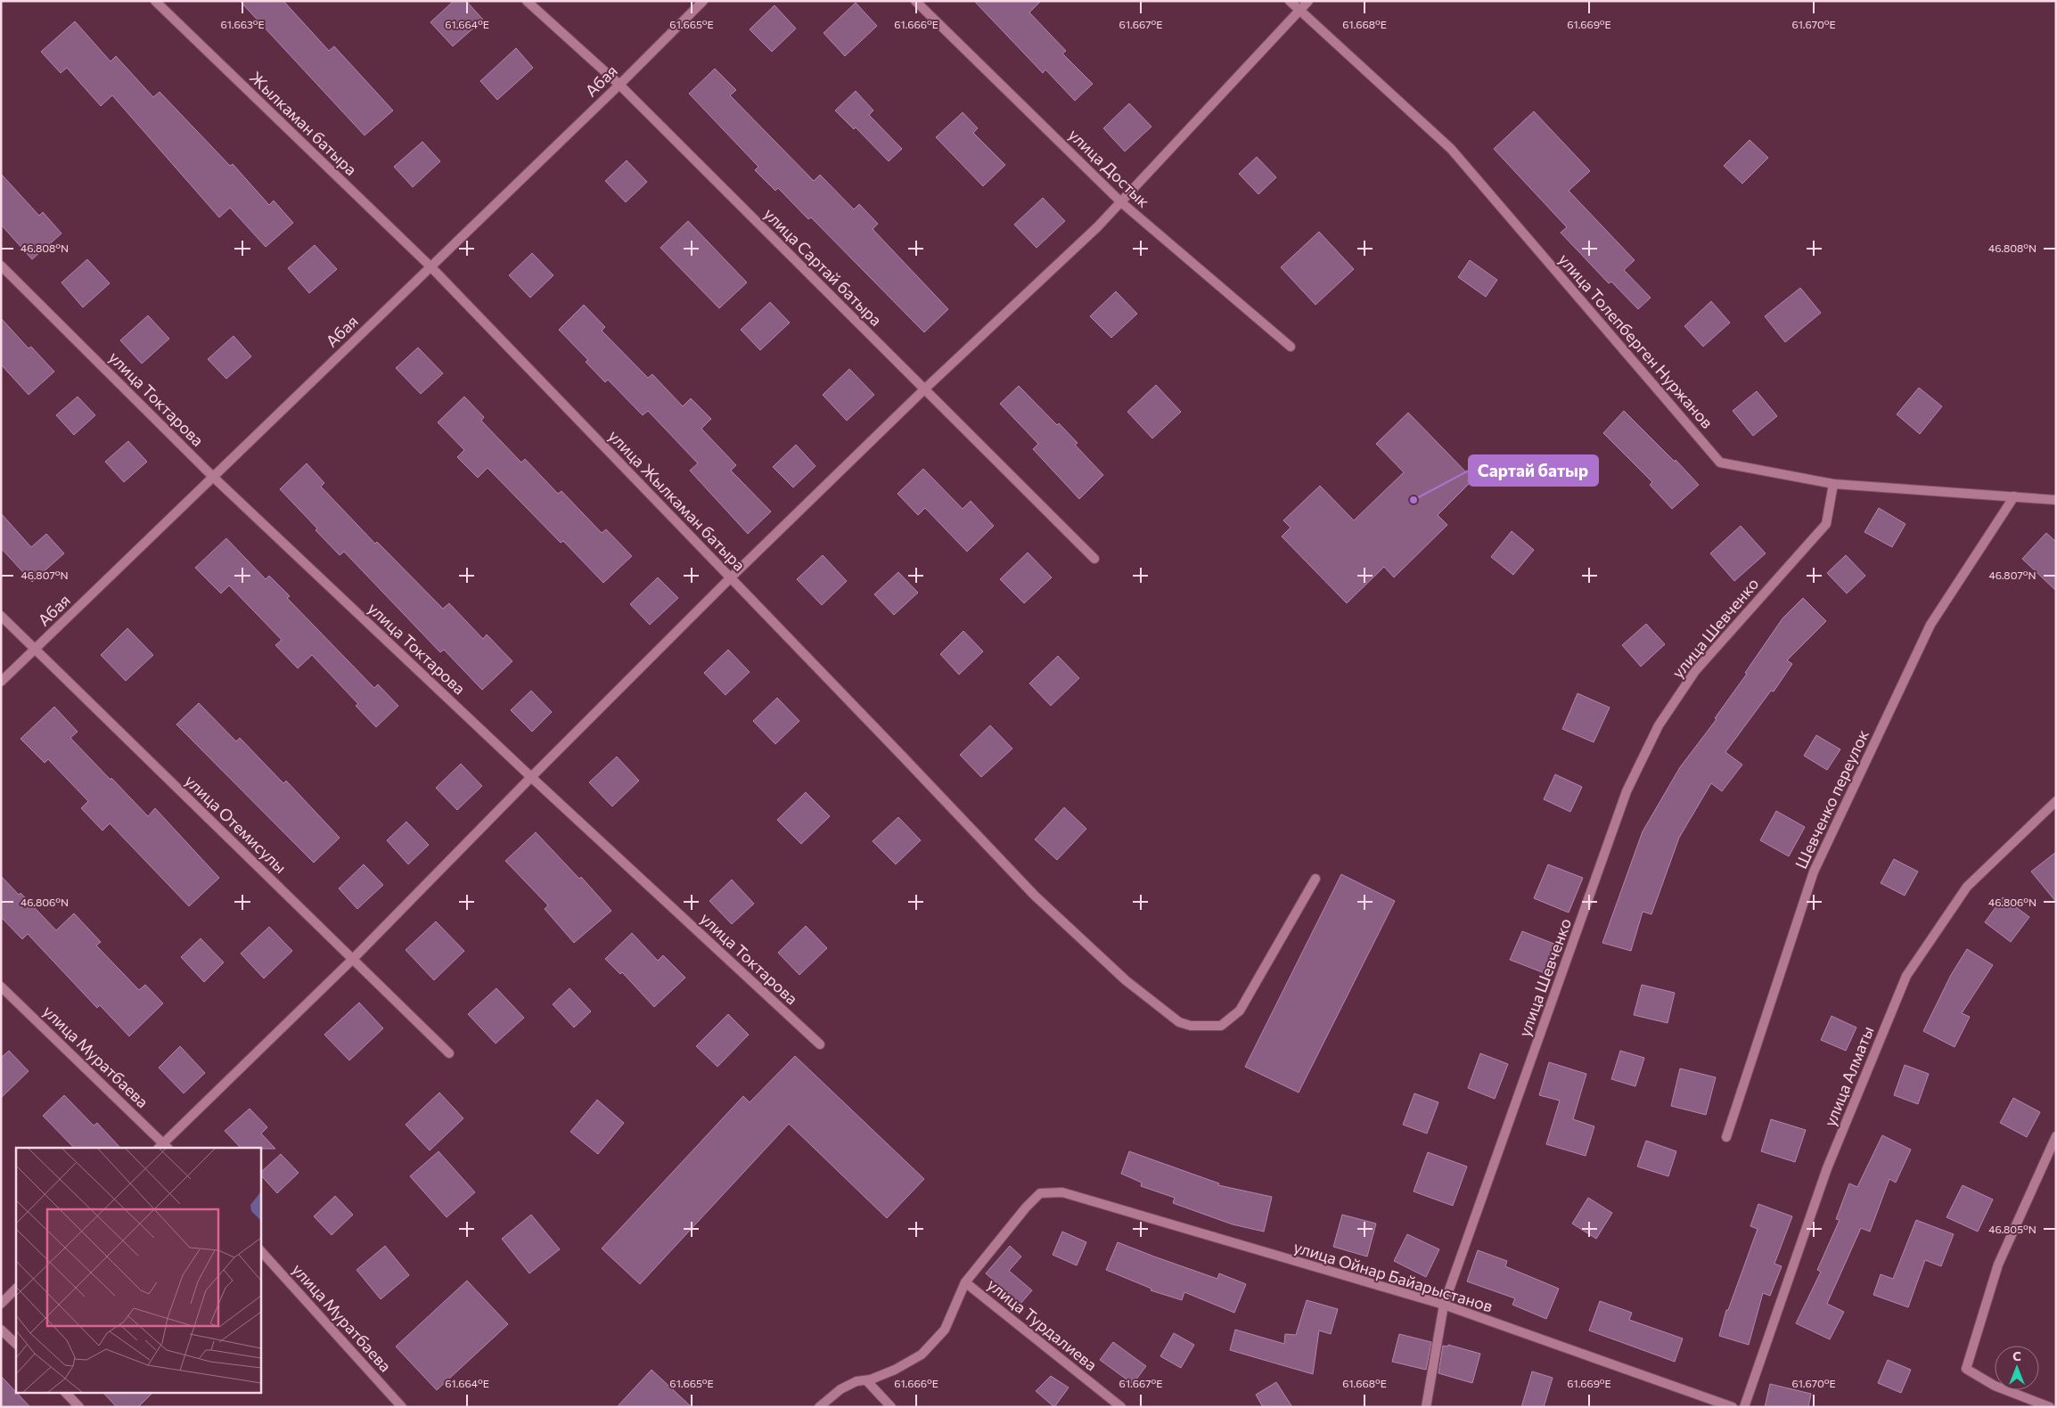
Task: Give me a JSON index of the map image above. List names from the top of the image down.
{
  "streets": {
    "street": [
      "Абая",
      "Жылкаман батыра",
      "улица Достык",
      "улица Сартай батыра",
      "улица Толепберген Нуржанов",
      "улица Токтарова",
      "улица Жылкаман батыра",
      "улица Шевченко",
      "Шевченко переулок",
      "улица Отемисулы",
      "улица Муратбаева",
      "улица Алматы",
      "улица Ойнар Байарыстанов",
      "улица Турдалиева"
    ]
  },
  "crossings": [
    ["Абая", "Жылкаман батыра"],
    ["Абая", "улица Сартай батыра"],
    ["Абая", "улица Токтарова"],
    ["Абая", "улица Жылкаман батыра"],
    ["Абая", "улица Отемисулы"],
    ["Жылкаман батыра", "улица Жылкаман батыра"],
    ["улица Толепберген Нуржанов", "улица Шевченко"],
    ["улица Толепберген Нуржанов", "Шевченко переулок"],
    ["улица Шевченко", "улица Ойнар Байарыстанов"],
    ["улица Ойнар Байарыстанов", "улица Турдалиева"]
  ],
  "places": ["Сартай батыр"],
  "north": "top",
  "coordinates": [
    "61.663°E",
    "61.664°E",
    "61.665°E",
    "61.666°E",
    "61.667°E",
    "61.668°E",
    "61.669°E",
    "61.670°E",
    "46.808°N",
    "46.807°N",
    "46.806°N",
    "46.805°N"
  ]
}
